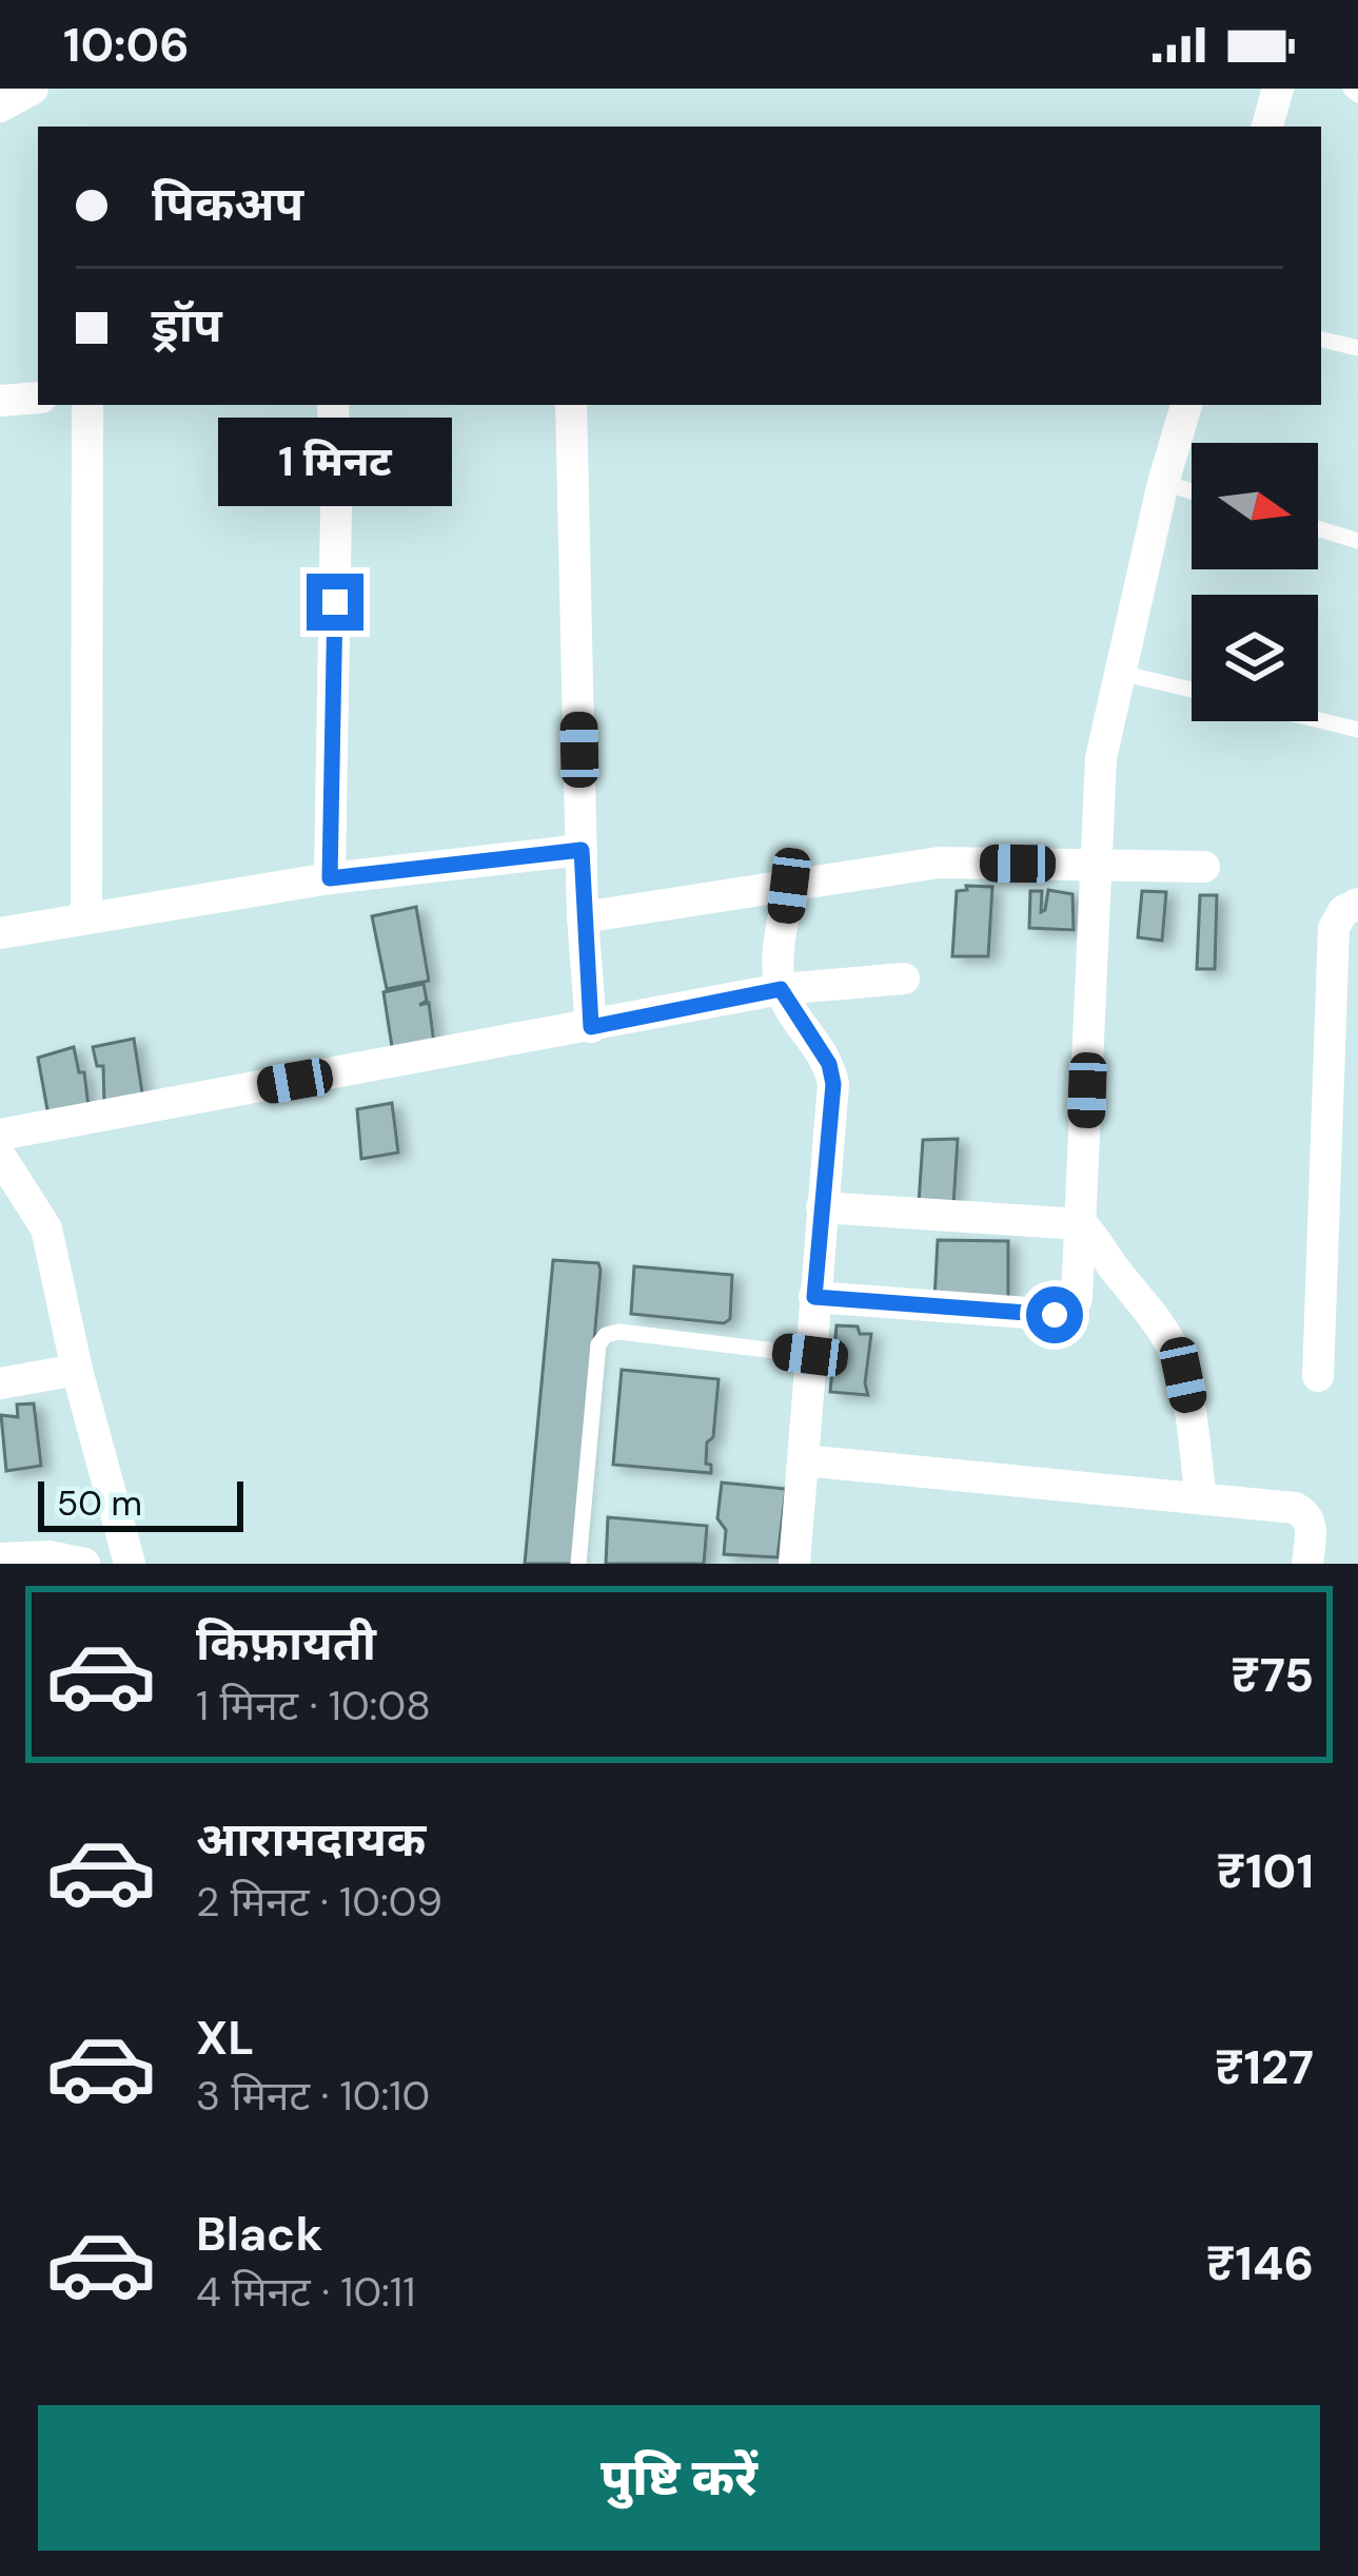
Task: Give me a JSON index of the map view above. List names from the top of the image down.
{
  "scale_bar": "50 m",
  "north": "right",
  "page": {
    "status": "10:06",
    "banner": ["पिकअप", "ड्रॉप"],
    "bubble": "1 मिनट",
    "scale": "50 m",
    "list": [
      {
        "name": "किफ़ायती",
        "note": "1 मिनट · 10:08",
        "value": "₹75"
      },
      {
        "name": "आरामदायक",
        "note": "2 मिनट · 10:09",
        "value": "₹101"
      },
      {
        "name": "XL",
        "note": "3 मिनट · 10:10",
        "value": "₹127"
      },
      {
        "name": "Black",
        "note": "4 मिनट · 10:11",
        "value": "₹146"
      }
    ],
    "buttons": "पुष्टि करें"
  }
}
